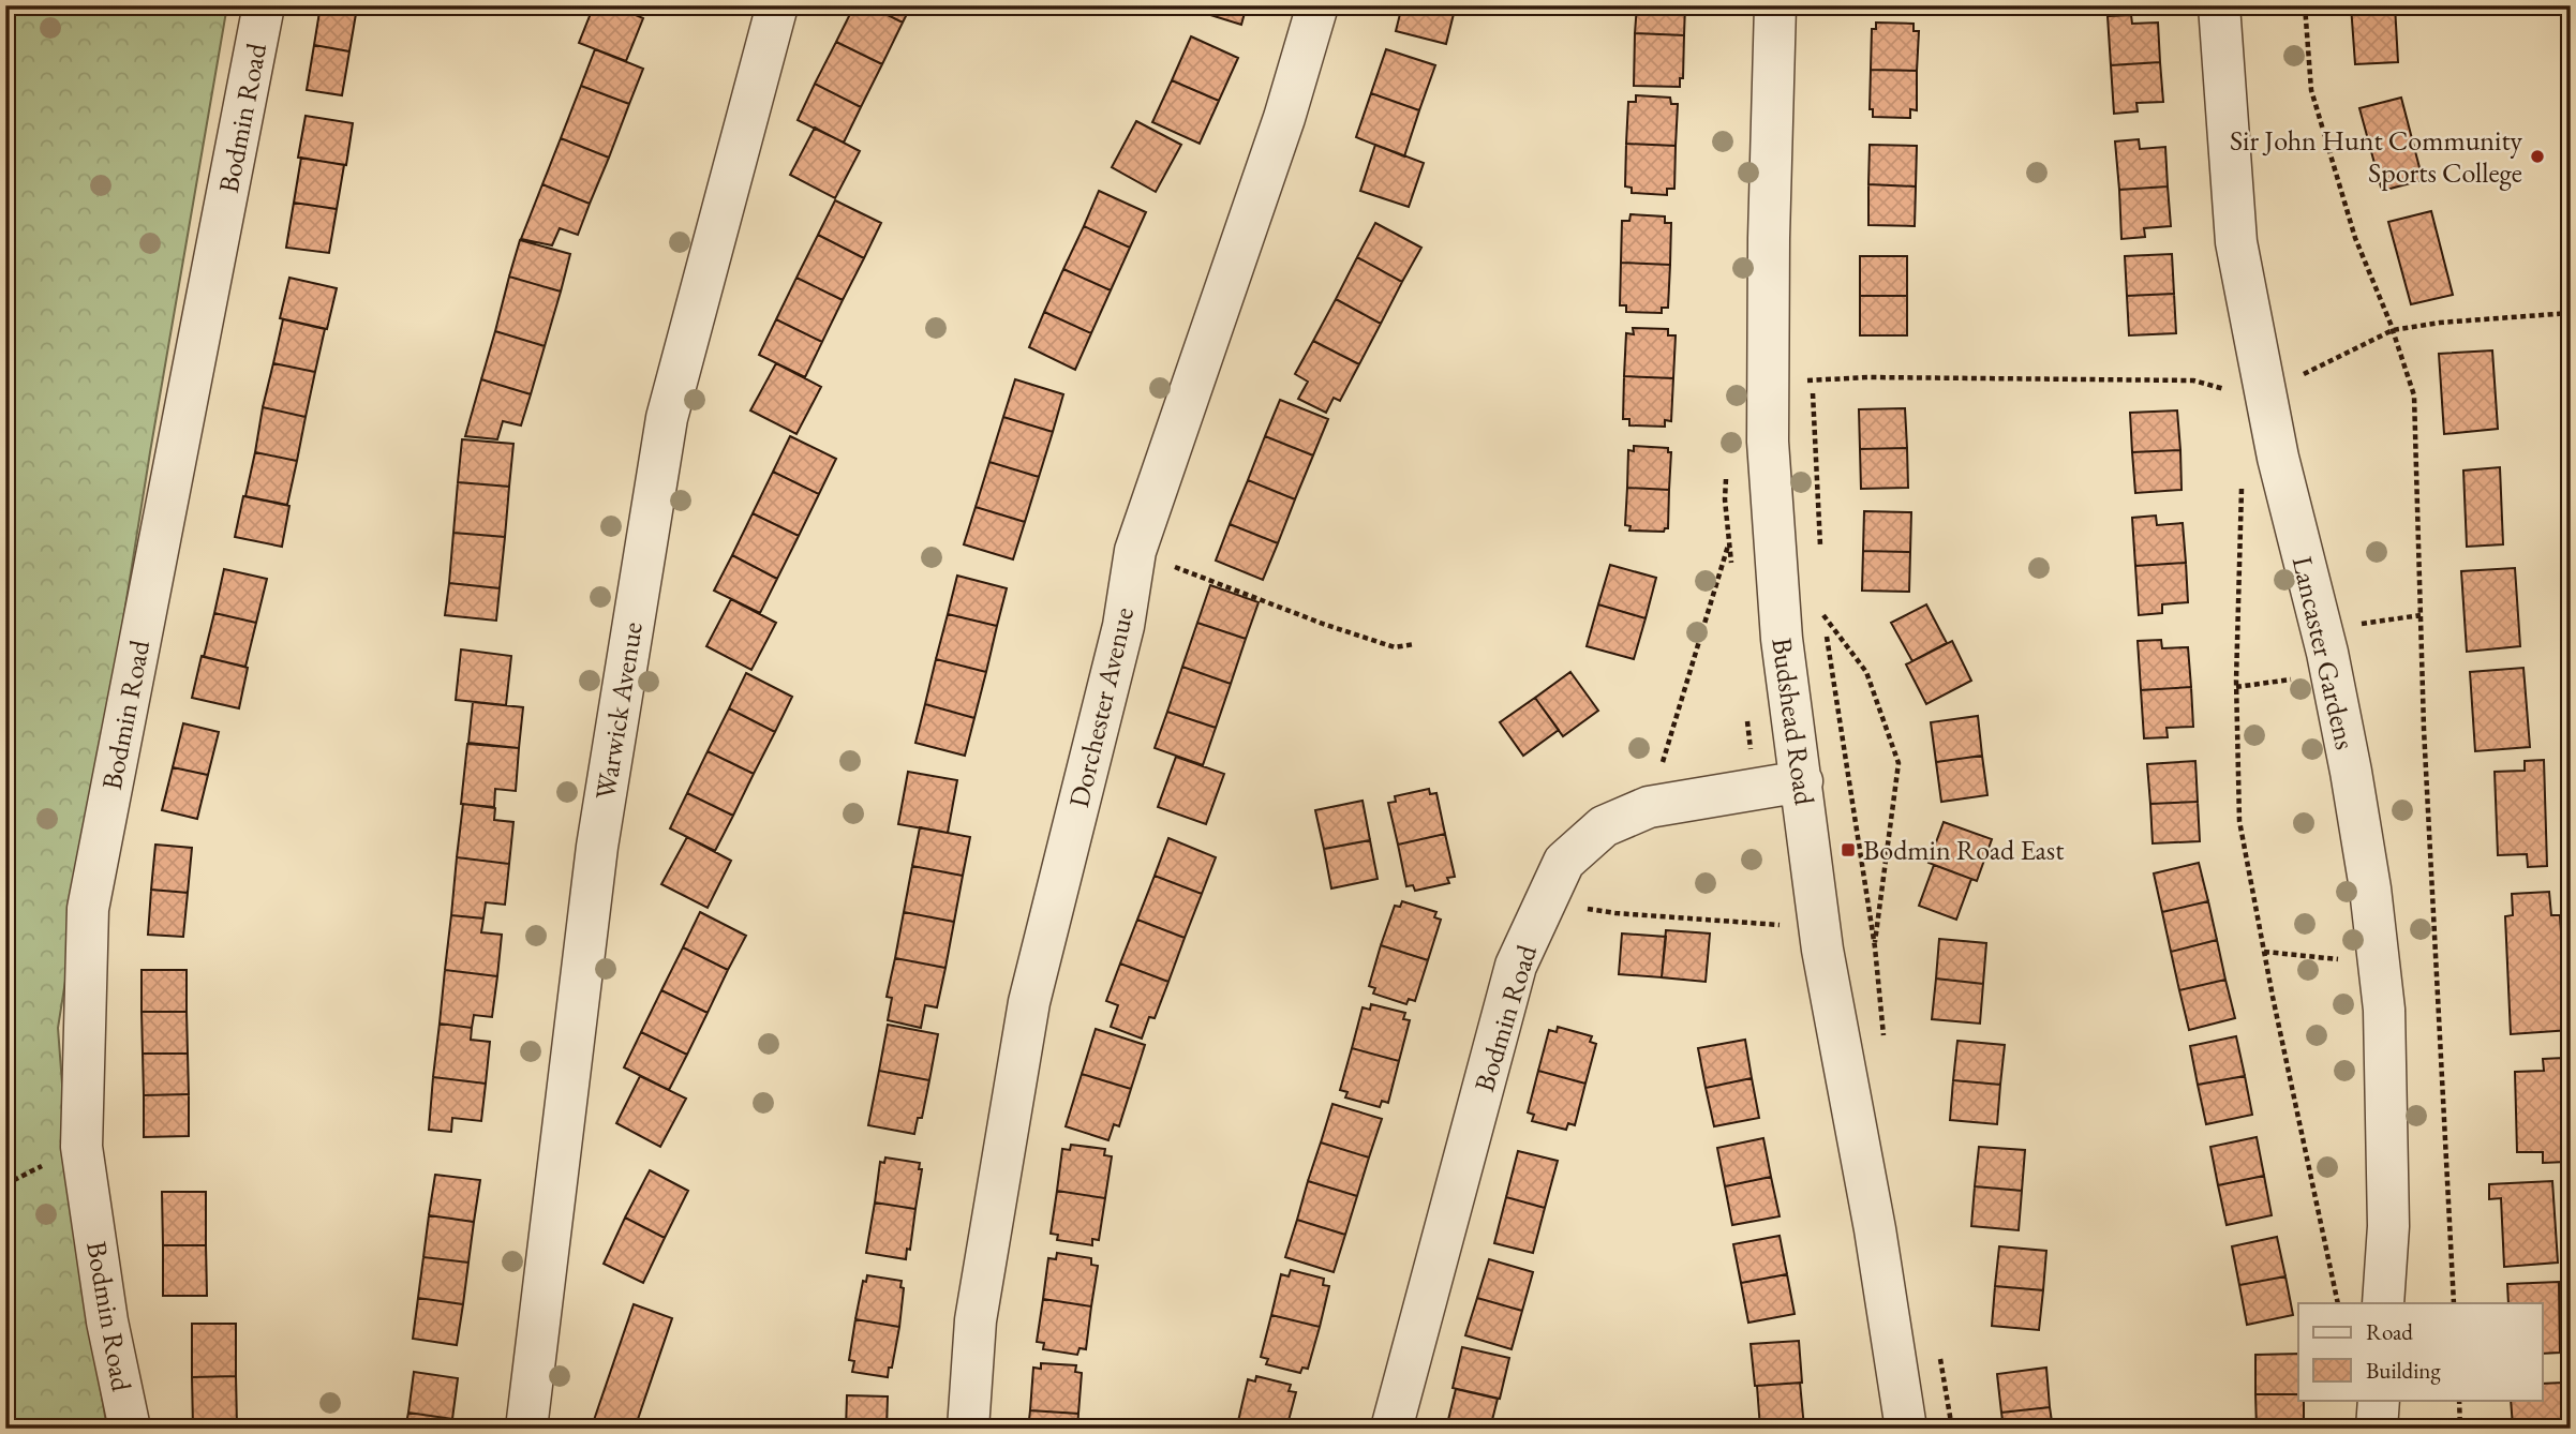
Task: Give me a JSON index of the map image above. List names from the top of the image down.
{
  "streets": {
    "street": [
      "Bodmin Road",
      "Lancaster Gardens",
      "Dorchester Avenue",
      "Warwick Avenue",
      "Budshead Road"
    ]
  },
  "crossings": [
    ["Bodmin Road", "Budshead Road"]
  ],
  "places": {
    "other": ["Sir John Hunt Community Sports College"],
    "transit": ["Bodmin Road East"]
  },
  "legend": ["Road", "Building"]
}
